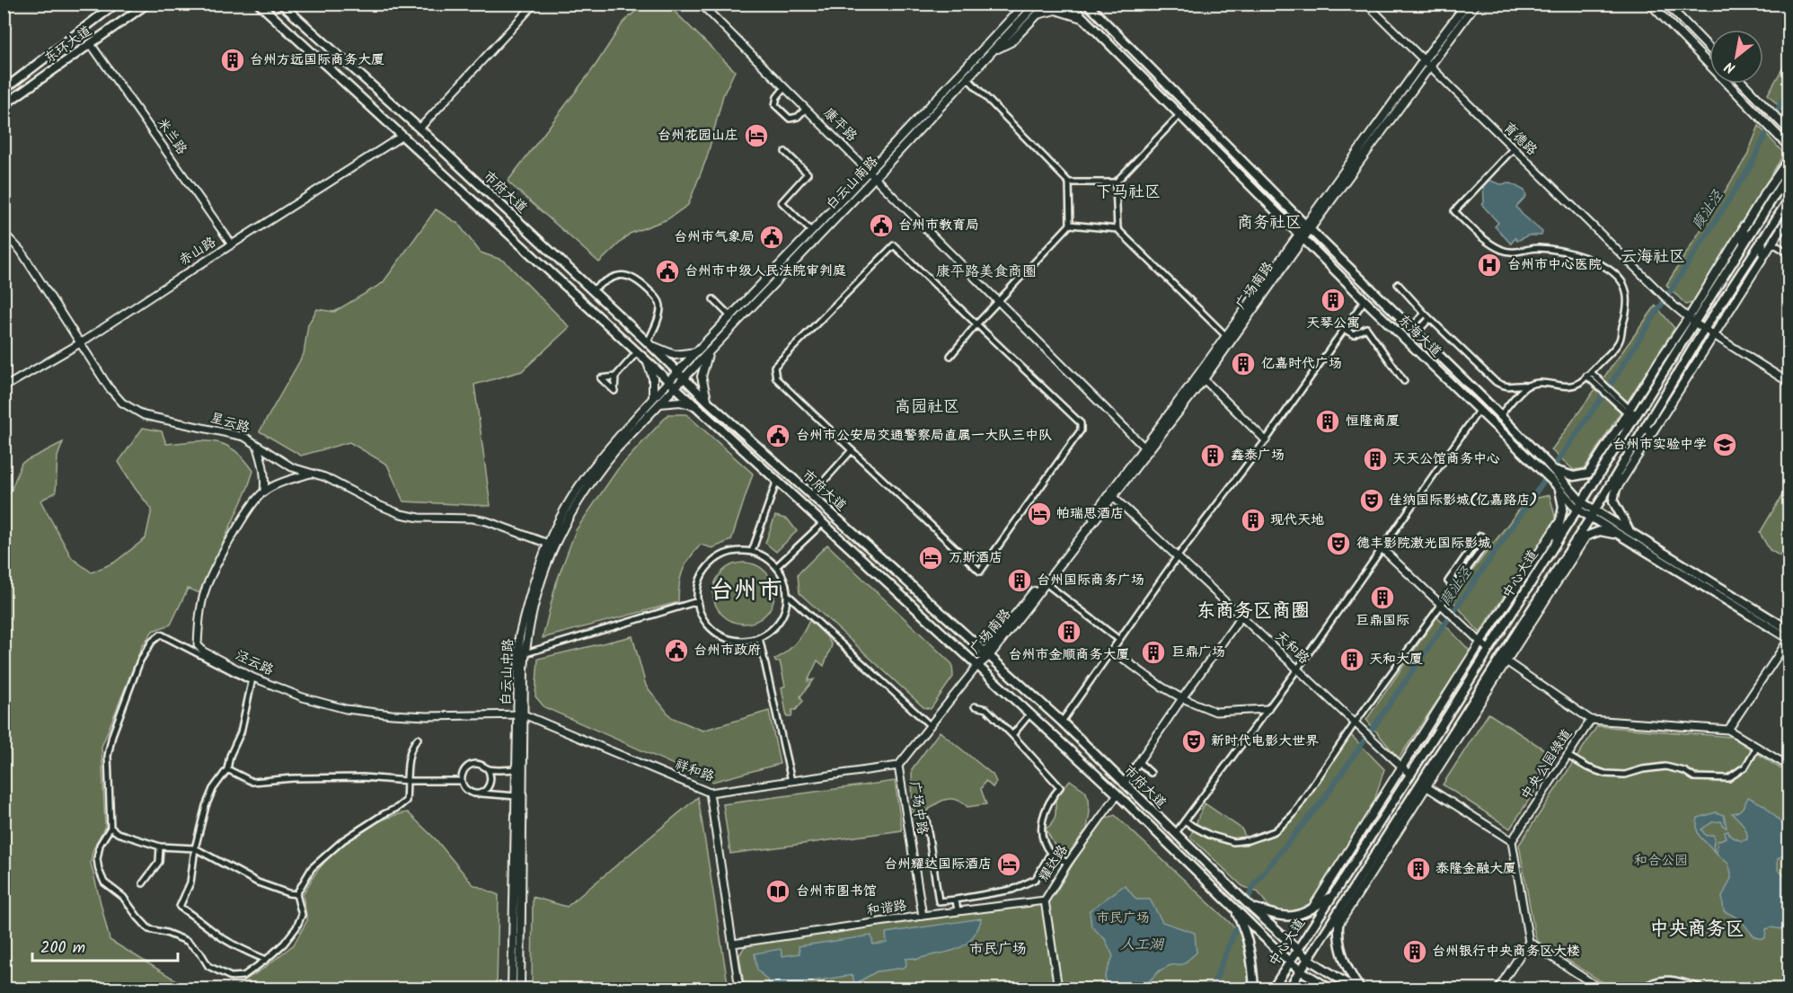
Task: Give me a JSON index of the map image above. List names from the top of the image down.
{
  "streets": {
    "main road": [
      "东环大道",
      "白云山南路",
      "市府大道",
      "广场南路",
      "东海大道",
      "中心大道",
      "白云山中路"
    ],
    "street": [
      "康平路",
      "米兰路",
      "育德路",
      "赤山路",
      "星云路",
      "天和路",
      "泾云路",
      "中央公园绿道",
      "祥和路",
      "广场中路",
      "耀达路",
      "和谐路"
    ]
  },
  "crossings": [
    ["东环大道", "米兰路"],
    ["康平路", "白云山南路"],
    ["康平路", "广场南路"],
    ["米兰路", "赤山路"],
    ["育德路", "广场南路"],
    ["育德路", "中心大道"],
    ["白云山南路", "市府大道"],
    ["白云山南路", "白云山中路"],
    ["市府大道", "赤山路"],
    ["市府大道", "广场南路"],
    ["市府大道", "中心大道"],
    ["市府大道", "白云山中路"],
    ["市府大道", "广场中路"],
    ["市府大道", "耀达路"],
    ["赤山路", "星云路"],
    ["广场南路", "东海大道"],
    ["广场南路", "天和路"],
    ["广场南路", "广场中路"],
    ["东海大道", "中心大道"],
    ["星云路", "泾云路"],
    ["星云路", "白云山中路"],
    ["中心大道", "天和路"],
    ["泾云路", "白云山中路"],
    ["泾云路", "祥和路"],
    ["白云山中路", "祥和路"],
    ["祥和路", "广场中路"],
    ["广场中路", "和谐路"],
    ["耀达路", "和谐路"]
  ],
  "districts": [
    "下马社区",
    "商务社区",
    "云海社区",
    "康平路美食商圈",
    "高园社区",
    "台州市",
    "东商务区商圈",
    "中央商务区",
    "市民广场"
  ],
  "water": ["葭沚泾", "人工湖"],
  "parks": ["和合公园", "市民广场"],
  "places": {
    "building": [
      "台州方远国际商务大厦",
      "天琴公寓",
      "亿嘉时代广场",
      "恒隆商厦",
      "鑫泰广场",
      "天天公馆商务中心",
      "现代天地",
      "台州国际商务广场",
      "巨鼎国际",
      "台州市金顺商务大厦",
      "巨鼎广场",
      "天和大厦",
      "泰隆金融大厦",
      "台州银行中央商务区大楼"
    ],
    "hotel": [
      "台州花园山庄",
      "帕瑞思酒店",
      "万斯酒店",
      "台州耀达国际酒店"
    ],
    "public building": [
      "台州市教育局",
      "台州市气象局",
      "台州市中级人民法院审判庭",
      "台州市公安局交通警察局直属一大队三中队",
      "台州市政府"
    ],
    "hospital": ["台州市中心医院"],
    "school or university": ["台州市实验中学"],
    "theatre": ["佳纳国际影城(亿嘉路店)", "德丰影院激光国际影城", "新时代电影大世界"],
    "library": ["台州市图书馆"]
  },
  "scale_bar": "200 m",
  "north": "bottom left"
}
